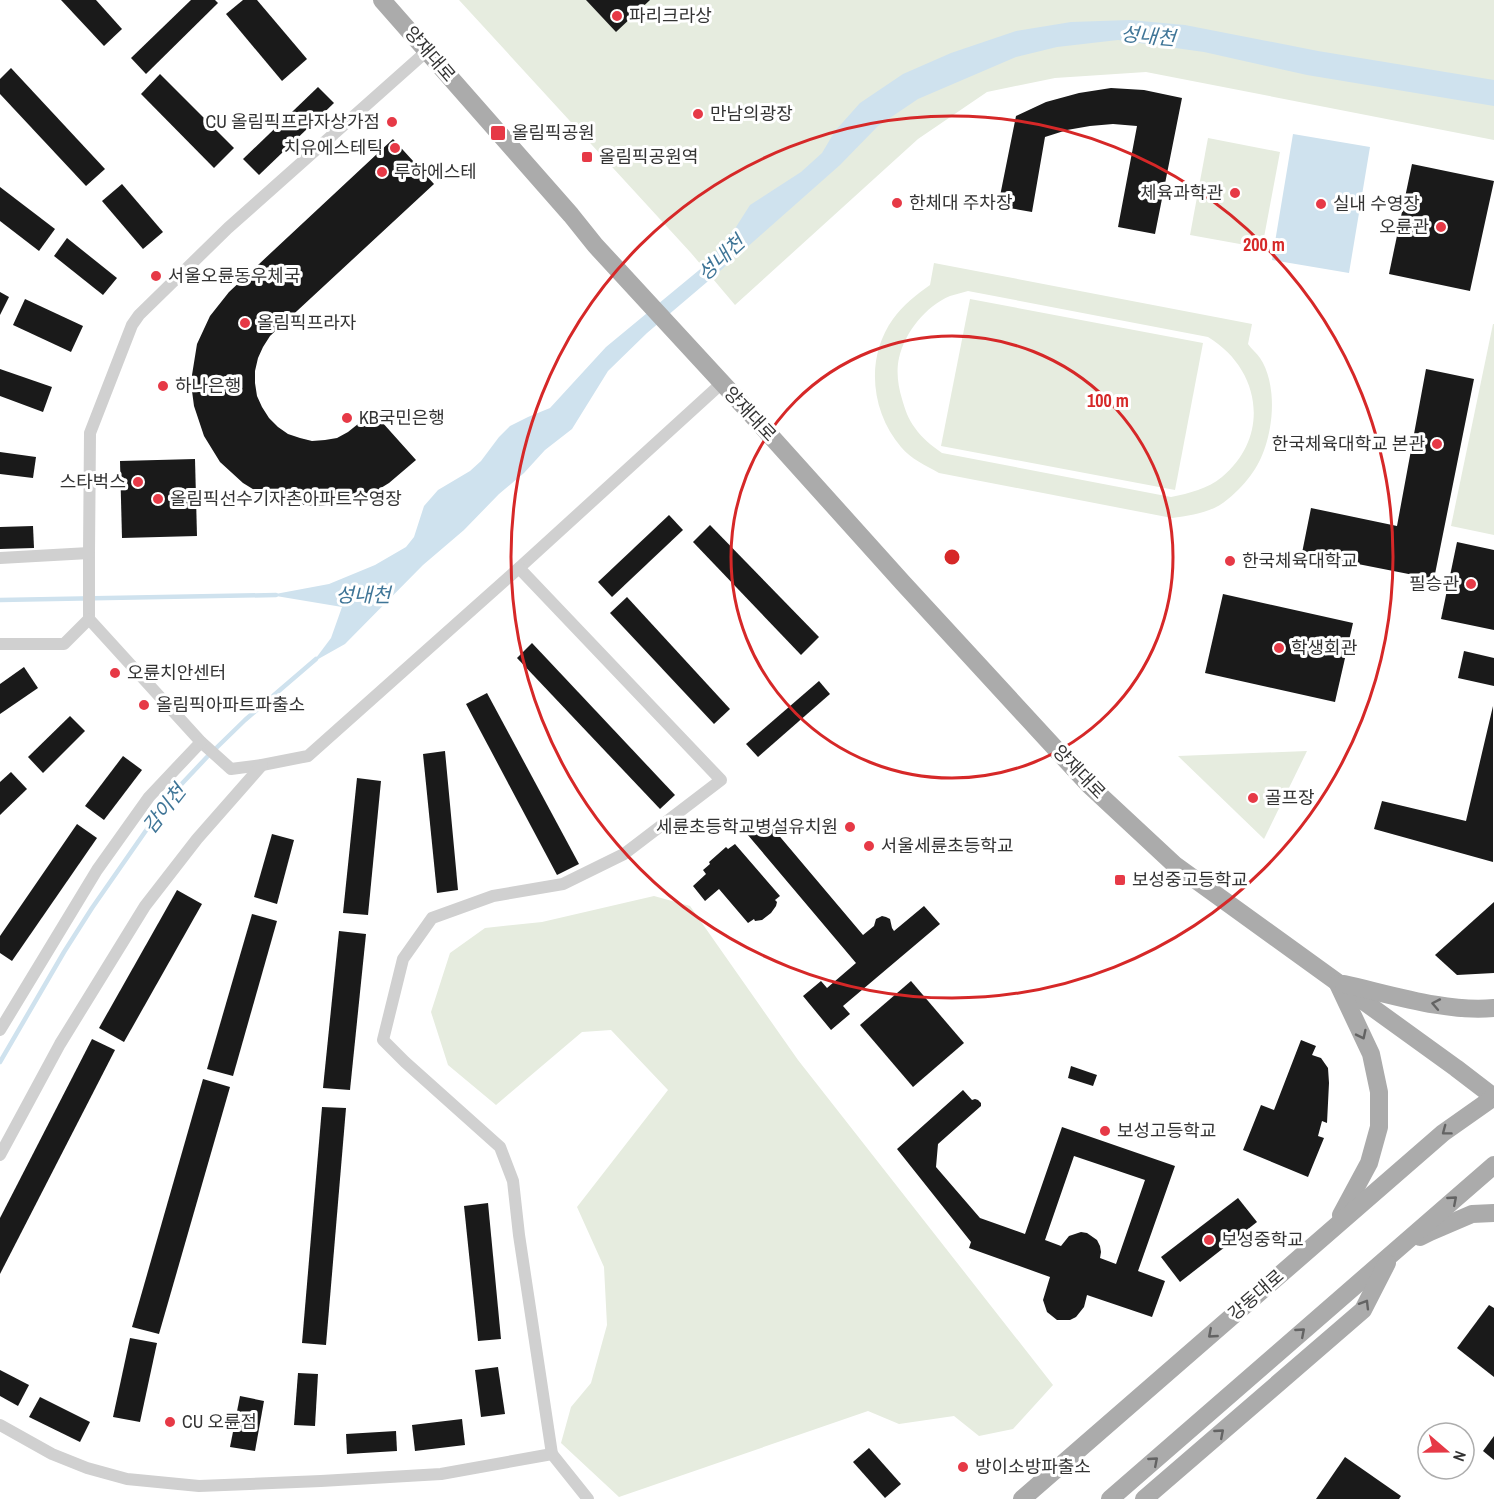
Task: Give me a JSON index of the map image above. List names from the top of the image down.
{
  "streets": {
    "main road": ["양재대로", "강동대로"]
  },
  "crossings": [
    ["양재대로", "강동대로"]
  ],
  "water": ["성내천", "감이천"],
  "places": {
    "other": [
      "파리크라상",
      "만남의광장",
      "CU 올림픽프라자상가점",
      "치유에스테틱",
      "루하에스테",
      "체육과학관",
      "한체대 주차장",
      "실내 수영장",
      "오륜관",
      "서울오륜동우체국",
      "올림픽프라자",
      "하나은행",
      "KB국민은행",
      "한국체육대학교 본관",
      "스타벅스",
      "올림픽선수기자촌아파트수영장",
      "한국체육대학교",
      "필승관",
      "학생회관",
      "오륜치안센터",
      "올림픽아파트파출소",
      "골프장",
      "세륜초등학교병설유치원",
      "서울세륜초등학교",
      "보성고등학교",
      "보성중학교",
      "CU 오륜점",
      "방이소방파출소"
    ],
    "transit": ["올림픽공원", "올림픽공원역", "보성중고등학교"]
  },
  "north": "right",
  "rings": ["200 m", "100 m"]
}
